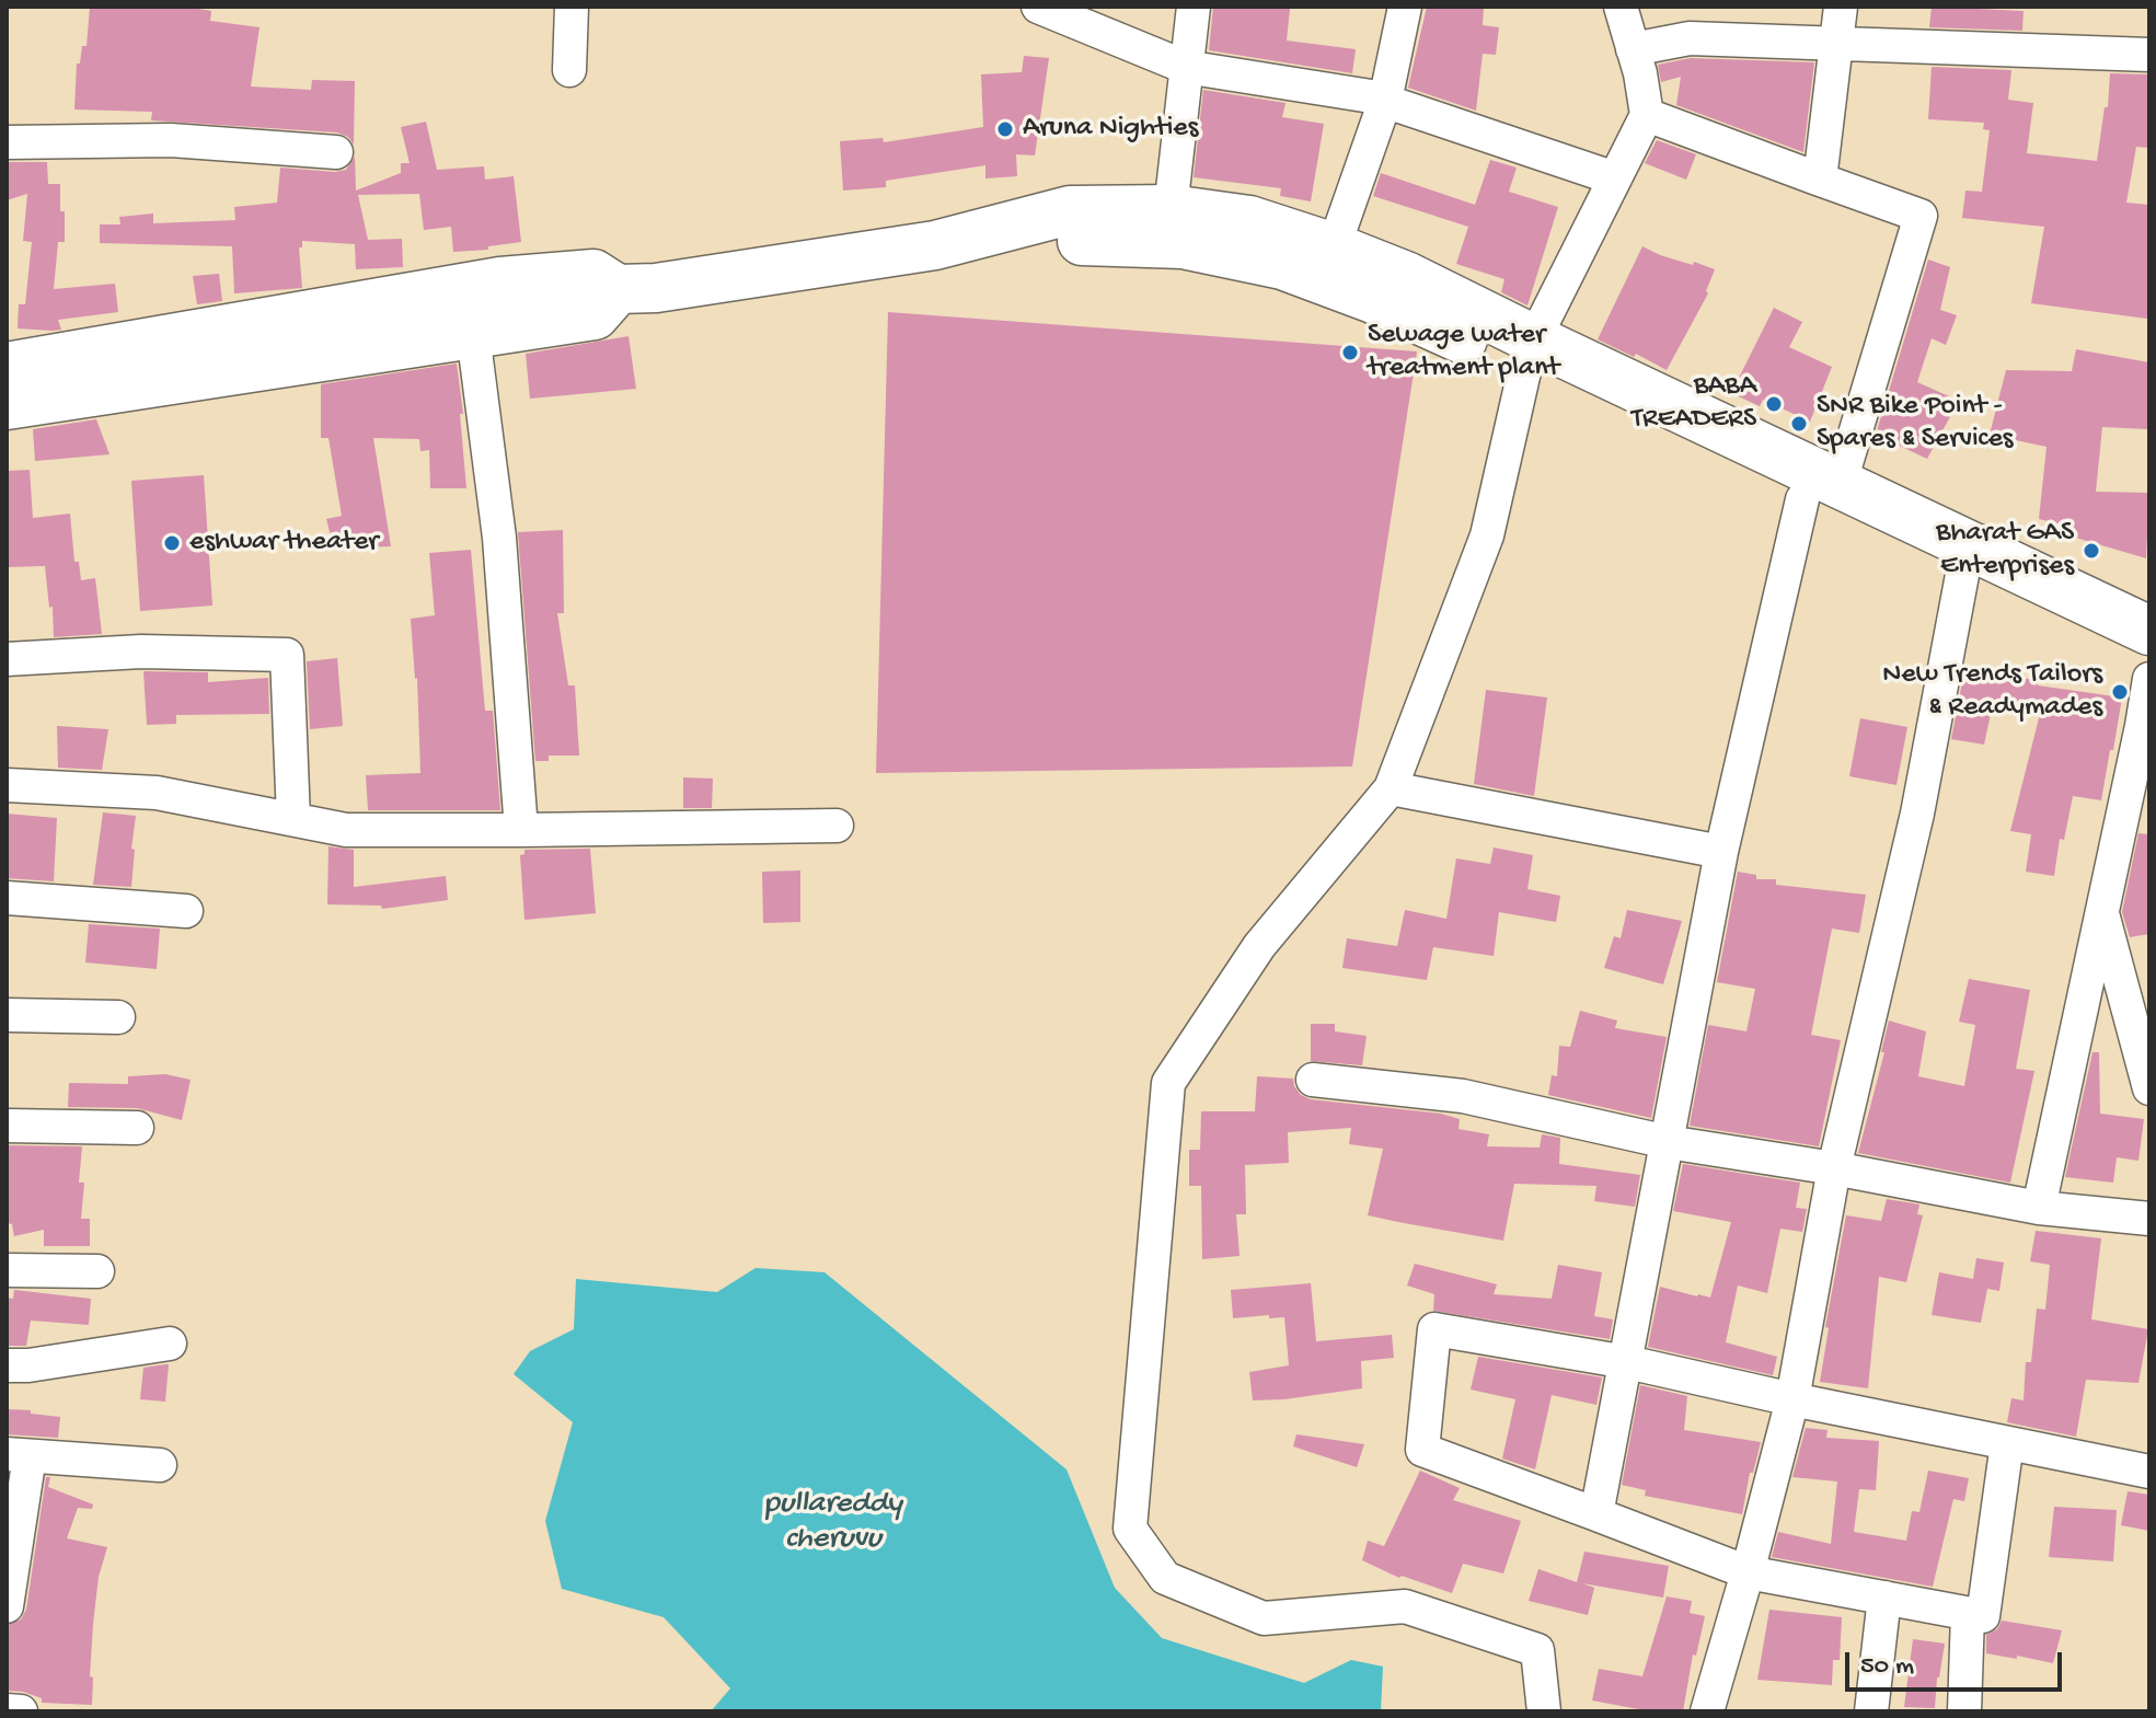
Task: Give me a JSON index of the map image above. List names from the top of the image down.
{
  "water": ["pullareddy cheruvu"],
  "places": [
    "Aruna Nighties",
    "Sewage water treatment plant",
    "BABA TREADERS",
    "SNR Bike Point - Spares & Services",
    "eshwar theater",
    "Bharat GAS Enterprises",
    "New Trends Tailors & Readymades"
  ],
  "scale_bar": "50 m"
}
